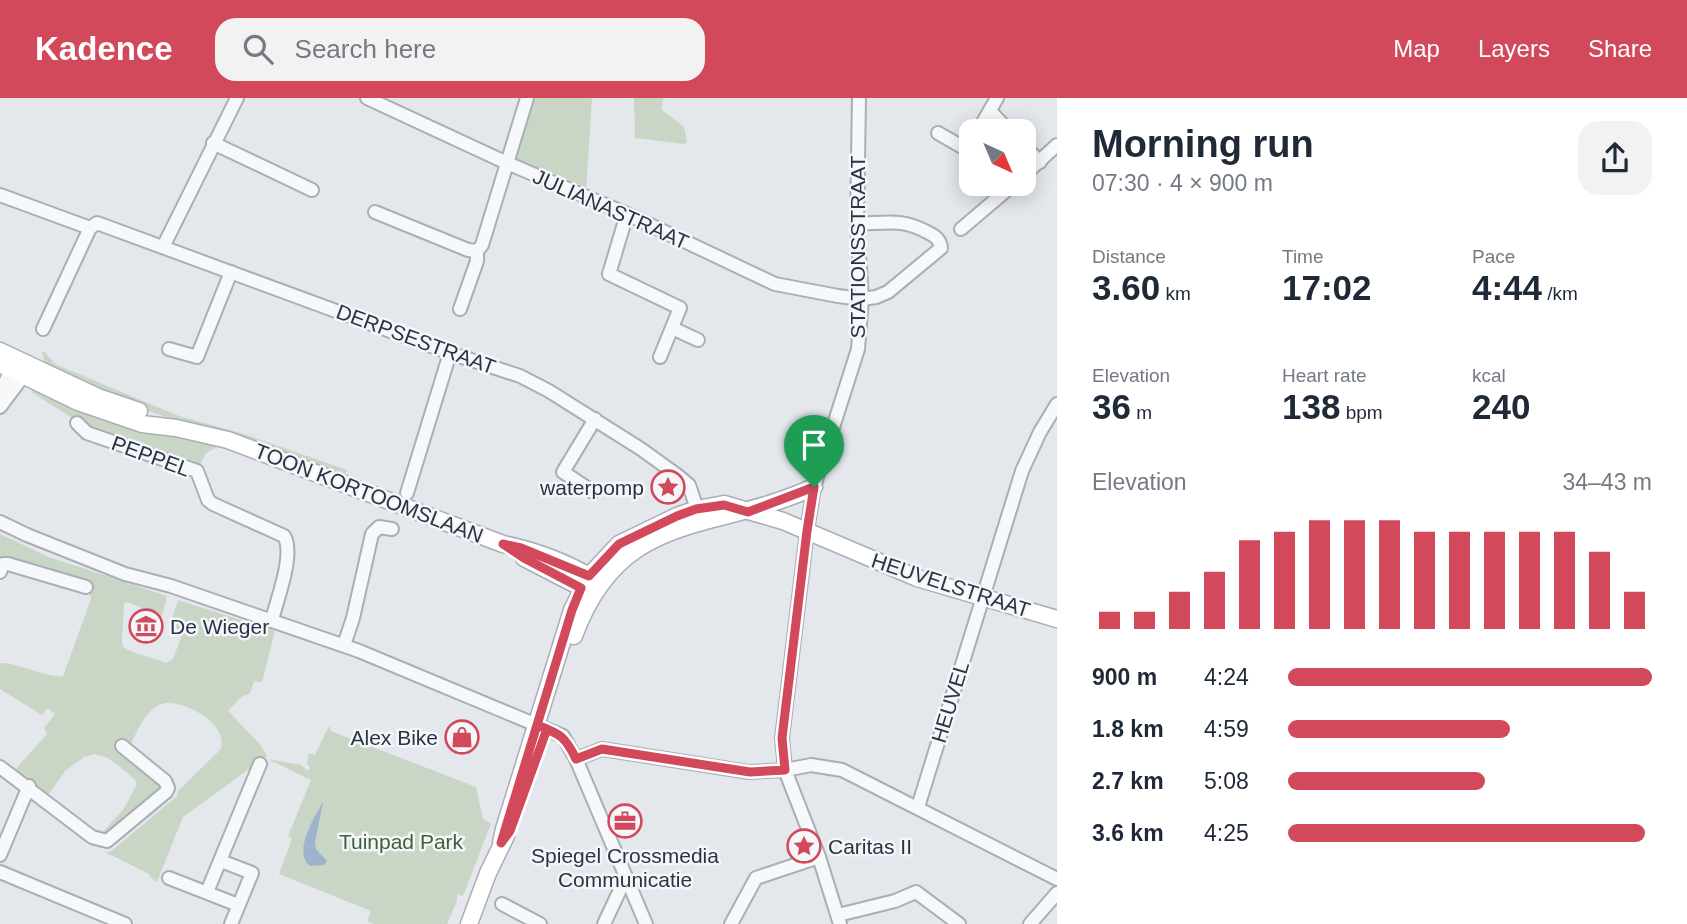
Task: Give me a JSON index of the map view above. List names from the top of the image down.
{
  "streets": {
    "street": [
      "JULIANASTRAAT",
      "STATIONSSTRAAT",
      "DERPSESTRAAT",
      "PEPPEL",
      "TOON KORTOOMSLAAN",
      "HEUVELSTRAAT",
      "HEUVEL"
    ]
  },
  "crossings": [
    ["JULIANASTRAAT", "STATIONSSTRAAT"],
    ["STATIONSSTRAAT", "HEUVELSTRAAT"],
    ["DERPSESTRAAT", "HEUVELSTRAAT"],
    ["HEUVELSTRAAT", "HEUVEL"]
  ],
  "parks": ["Tuinpad Park"],
  "places": {
    "place": ["waterpomp", "Caritas II"],
    "museum": ["De Wieger"],
    "shop": ["Alex Bike"],
    "office": ["Spiegel Crossmedia Communicatie"]
  },
  "north": "bottom right",
  "page": {
    "header": "Kadence",
    "search": "Search here",
    "nav": ["Map", "Layers", "Share"],
    "heading": ["Morning run", "07:30 · 4 × 900 m"],
    "stats": [
      ["Distance", "3.60 km"],
      ["Time", "17:02"],
      ["Pace", "4:44 /km"],
      ["Elevation", "36 m"],
      ["Heart rate", "138 bpm"],
      ["kcal", "240"]
    ],
    "chart": ["Elevation", "34–43 m"],
    "list": [
      {
        "name": "900 m",
        "note": "4:24"
      },
      {
        "name": "1.8 km",
        "note": "4:59"
      },
      {
        "name": "2.7 km",
        "note": "5:08"
      },
      {
        "name": "3.6 km",
        "note": "4:25"
      }
    ]
  }
}
